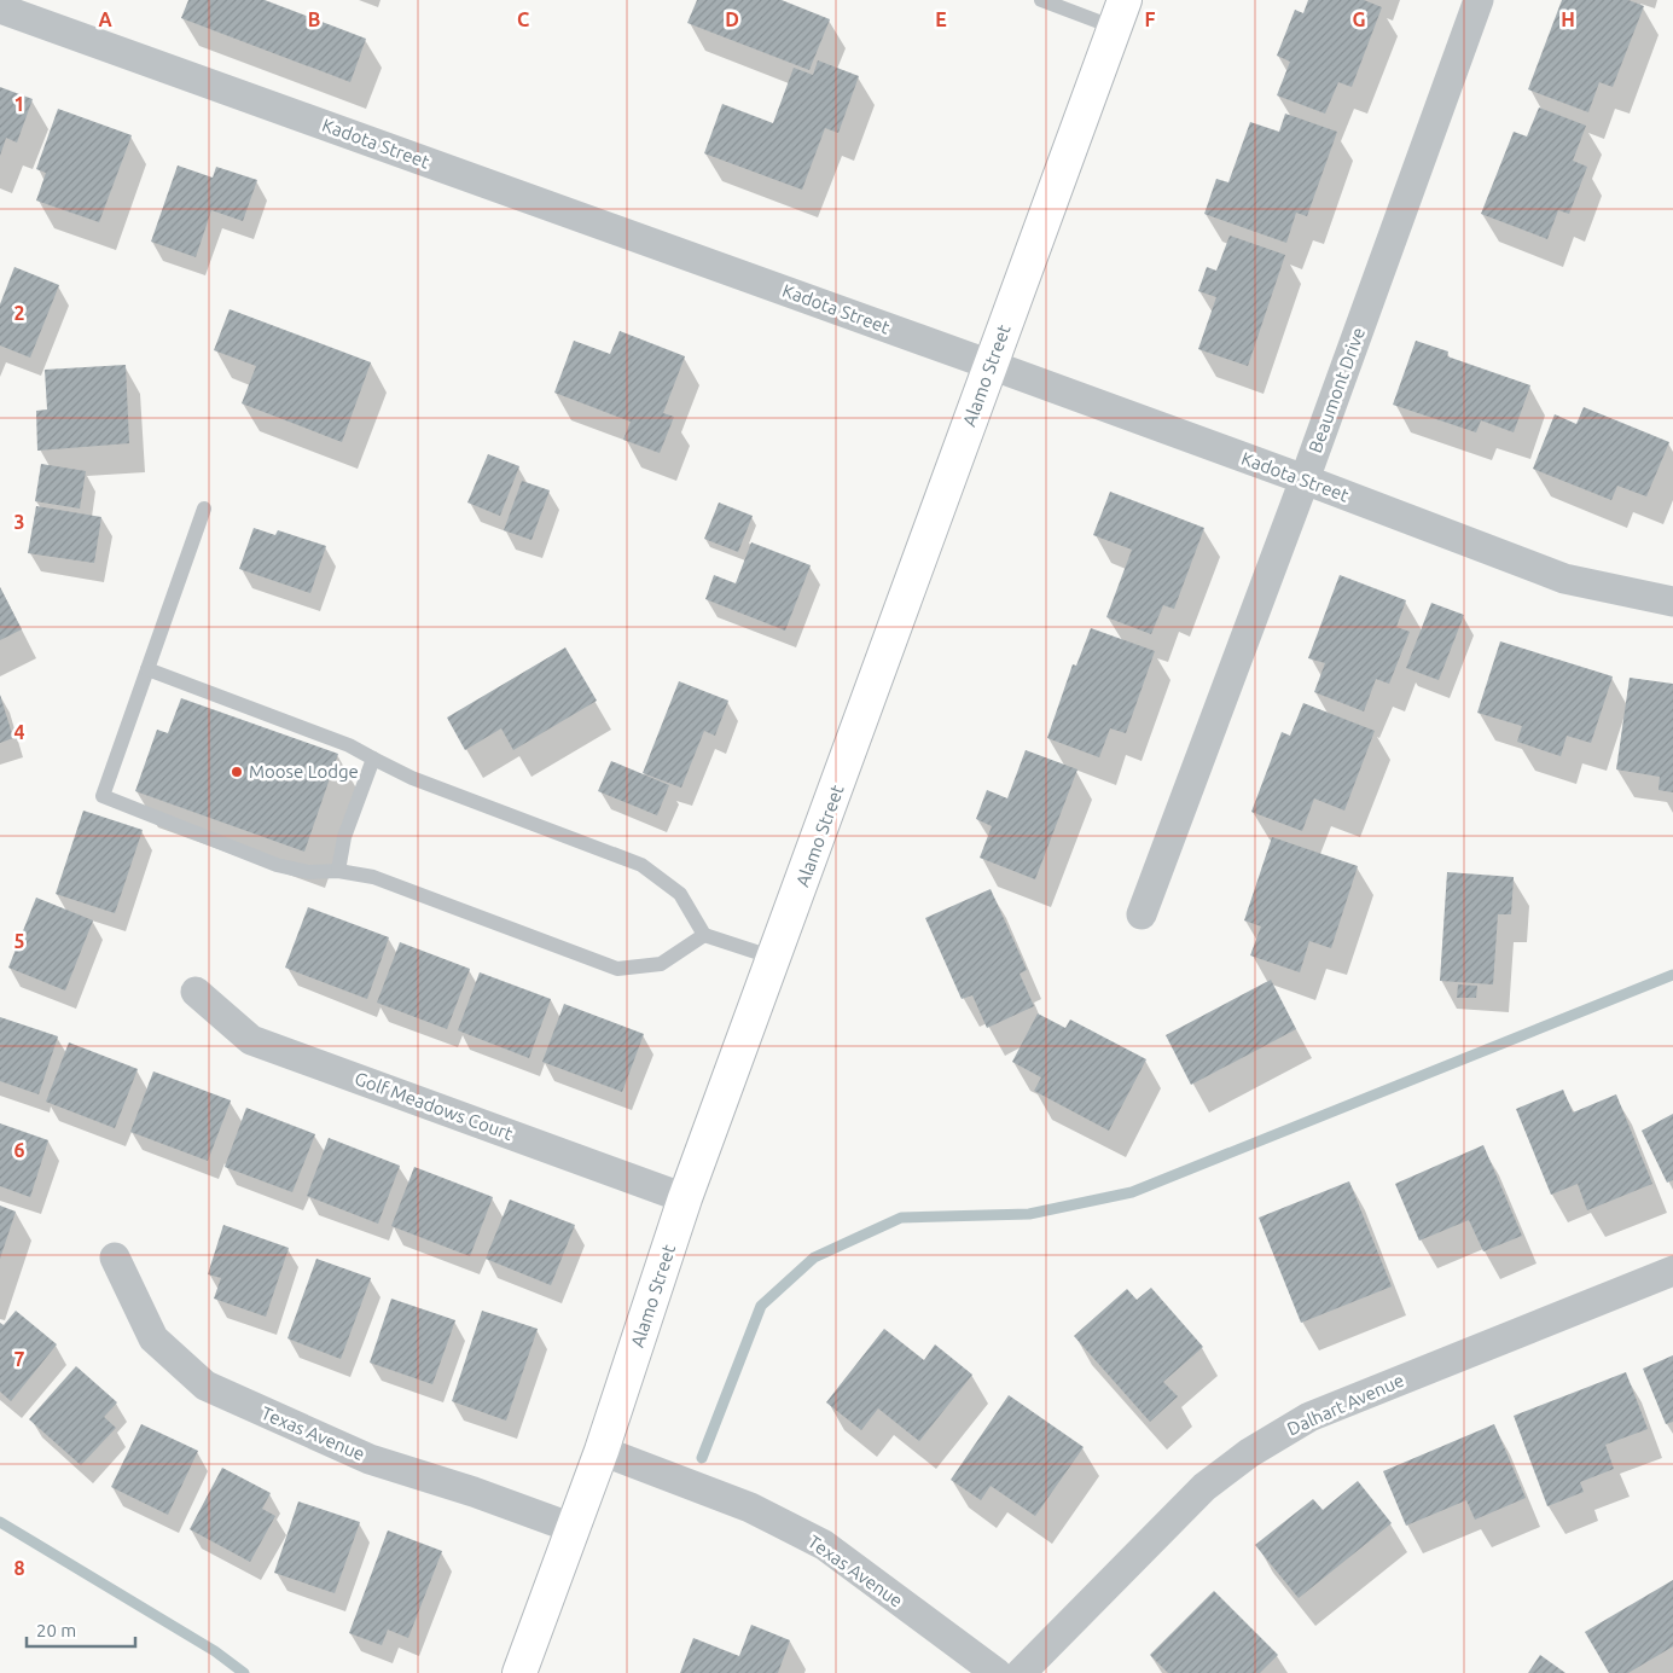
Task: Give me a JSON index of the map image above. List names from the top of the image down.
{
  "streets": {
    "main road": ["Alamo Street"],
    "street": [
      "Kadota Street",
      "Beaumont Drive",
      "Golf Meadows Court",
      "Dalhart Avenue",
      "Texas Avenue"
    ]
  },
  "crossings": [
    ["Kadota Street", "Alamo Street"],
    ["Kadota Street", "Beaumont Drive"],
    ["Alamo Street", "Golf Meadows Court"],
    ["Alamo Street", "Texas Avenue"]
  ],
  "places": ["Moose Lodge"],
  "scale_bar": "20 m",
  "grid": {
    "columns": [
      "A",
      "B",
      "C",
      "D",
      "E",
      "F",
      "G",
      "H"
    ],
    "rows": [
      "1",
      "2",
      "3",
      "4",
      "5",
      "6",
      "7",
      "8"
    ]
  }
}
